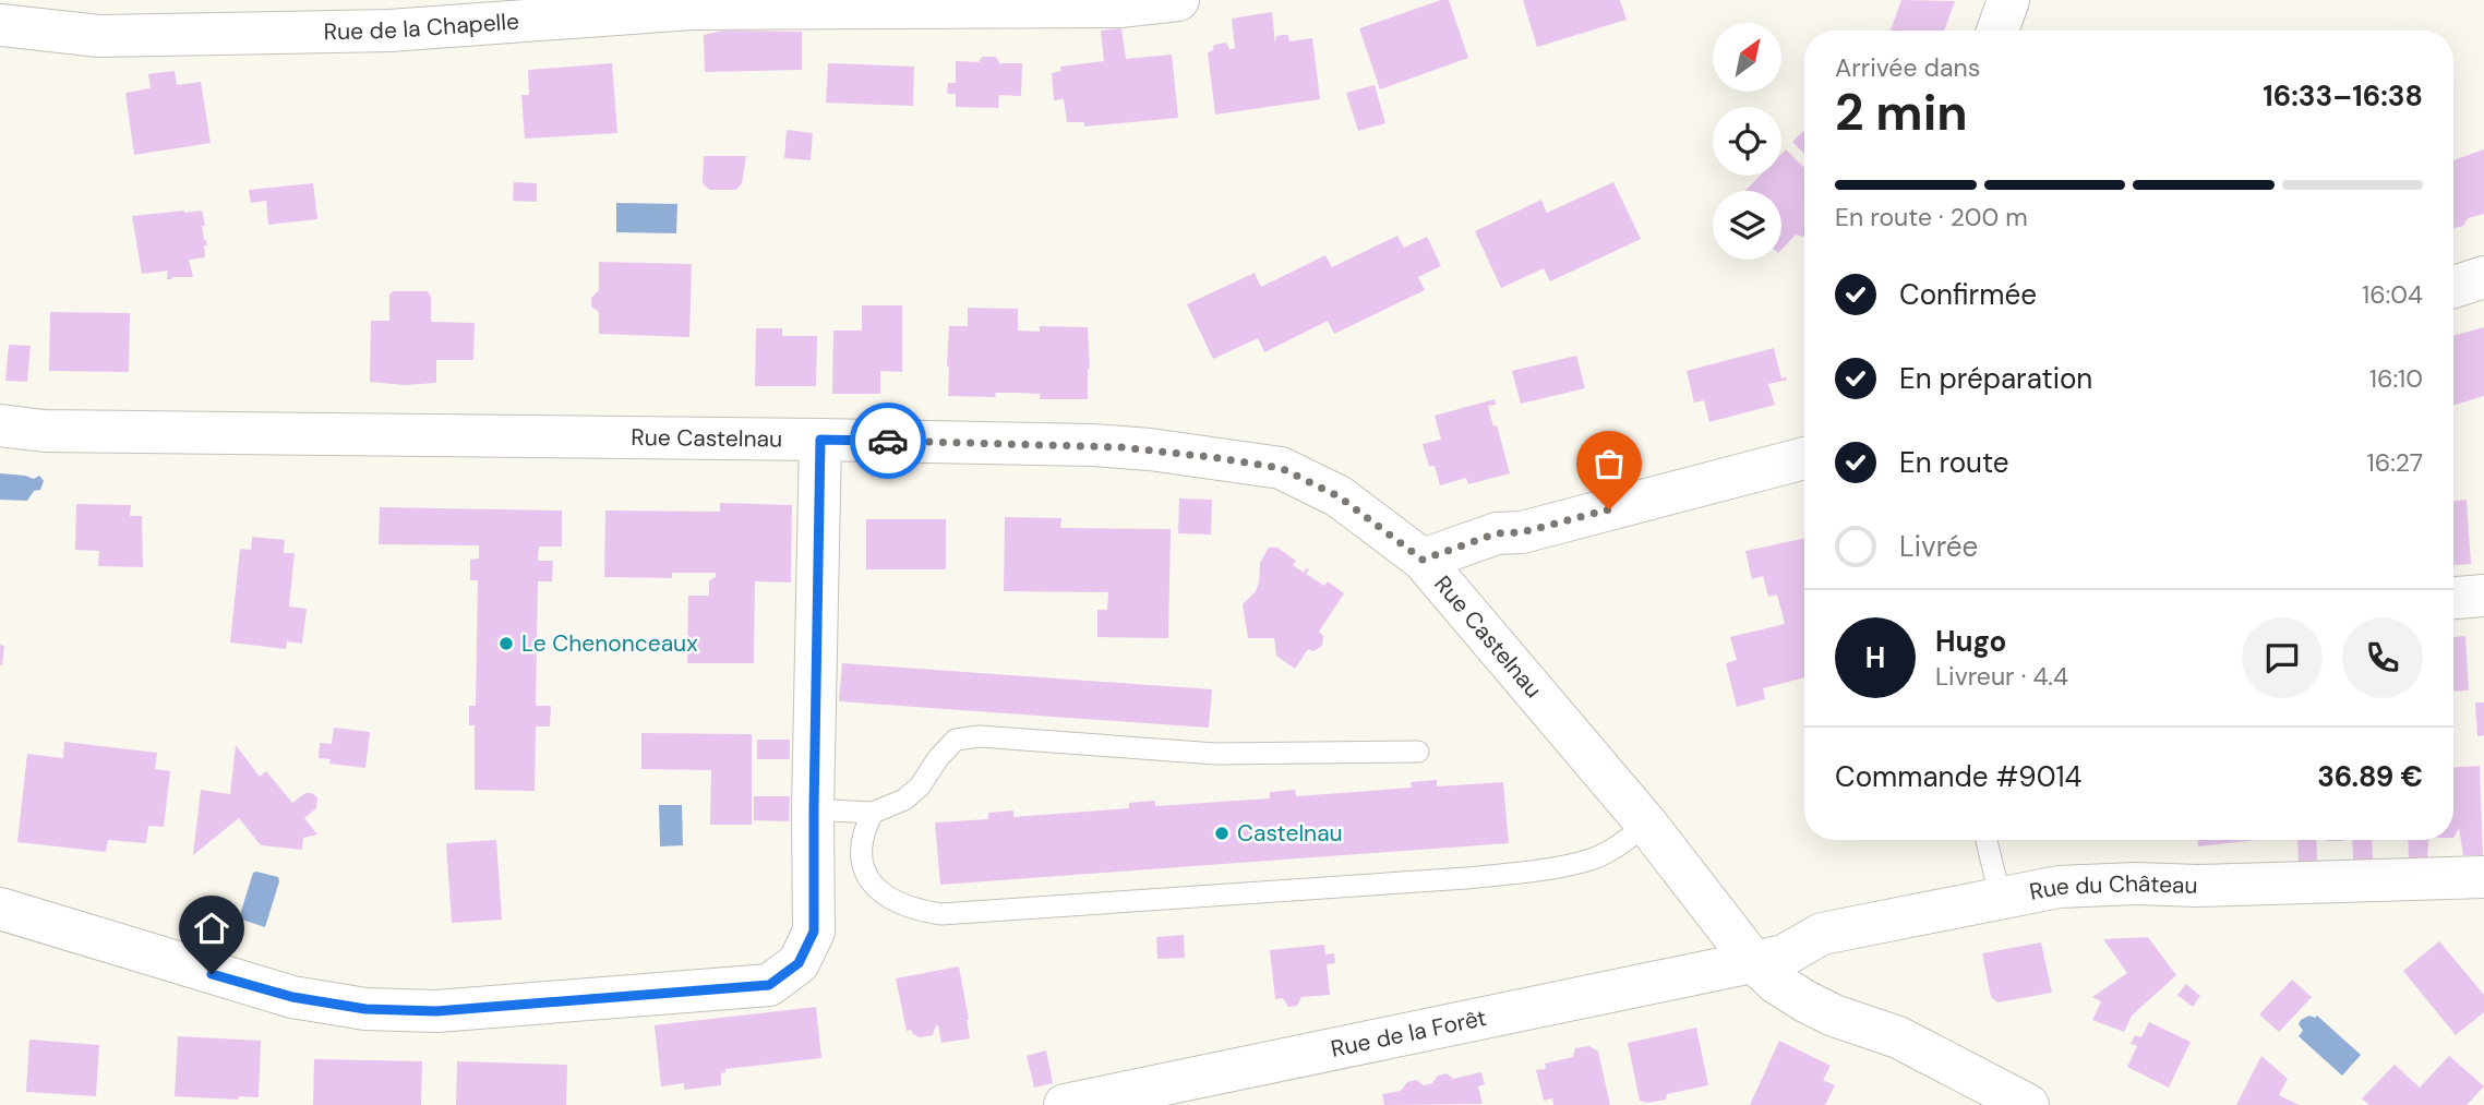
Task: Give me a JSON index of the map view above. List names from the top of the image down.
{
  "streets": {
    "street": [
      "Rue de la Chapelle",
      "Rue Castelnau",
      "Rue du Château",
      "Rue de la Forêt"
    ]
  },
  "crossings": [
    ["Rue Castelnau", "Rue du Château"],
    ["Rue Castelnau", "Rue de la Forêt"],
    ["Rue du Château", "Rue de la Forêt"]
  ],
  "places": ["Le Chenonceaux", "Castelnau"],
  "north": "top right",
  "page": {
    "heading": ["2 min", "Arrivée dans", "16:33–16:38"],
    "panel": [
      "Hugo",
      "Livreur · 4.4",
      "Commande #9014",
      "36.89 €"
    ],
    "bar": "En route · 200 m",
    "list": [
      ["Confirmée", "16:04"],
      ["En préparation", "16:10"],
      ["En route", "16:27"],
      "Livrée"
    ],
    "round": "H"
  }
}
